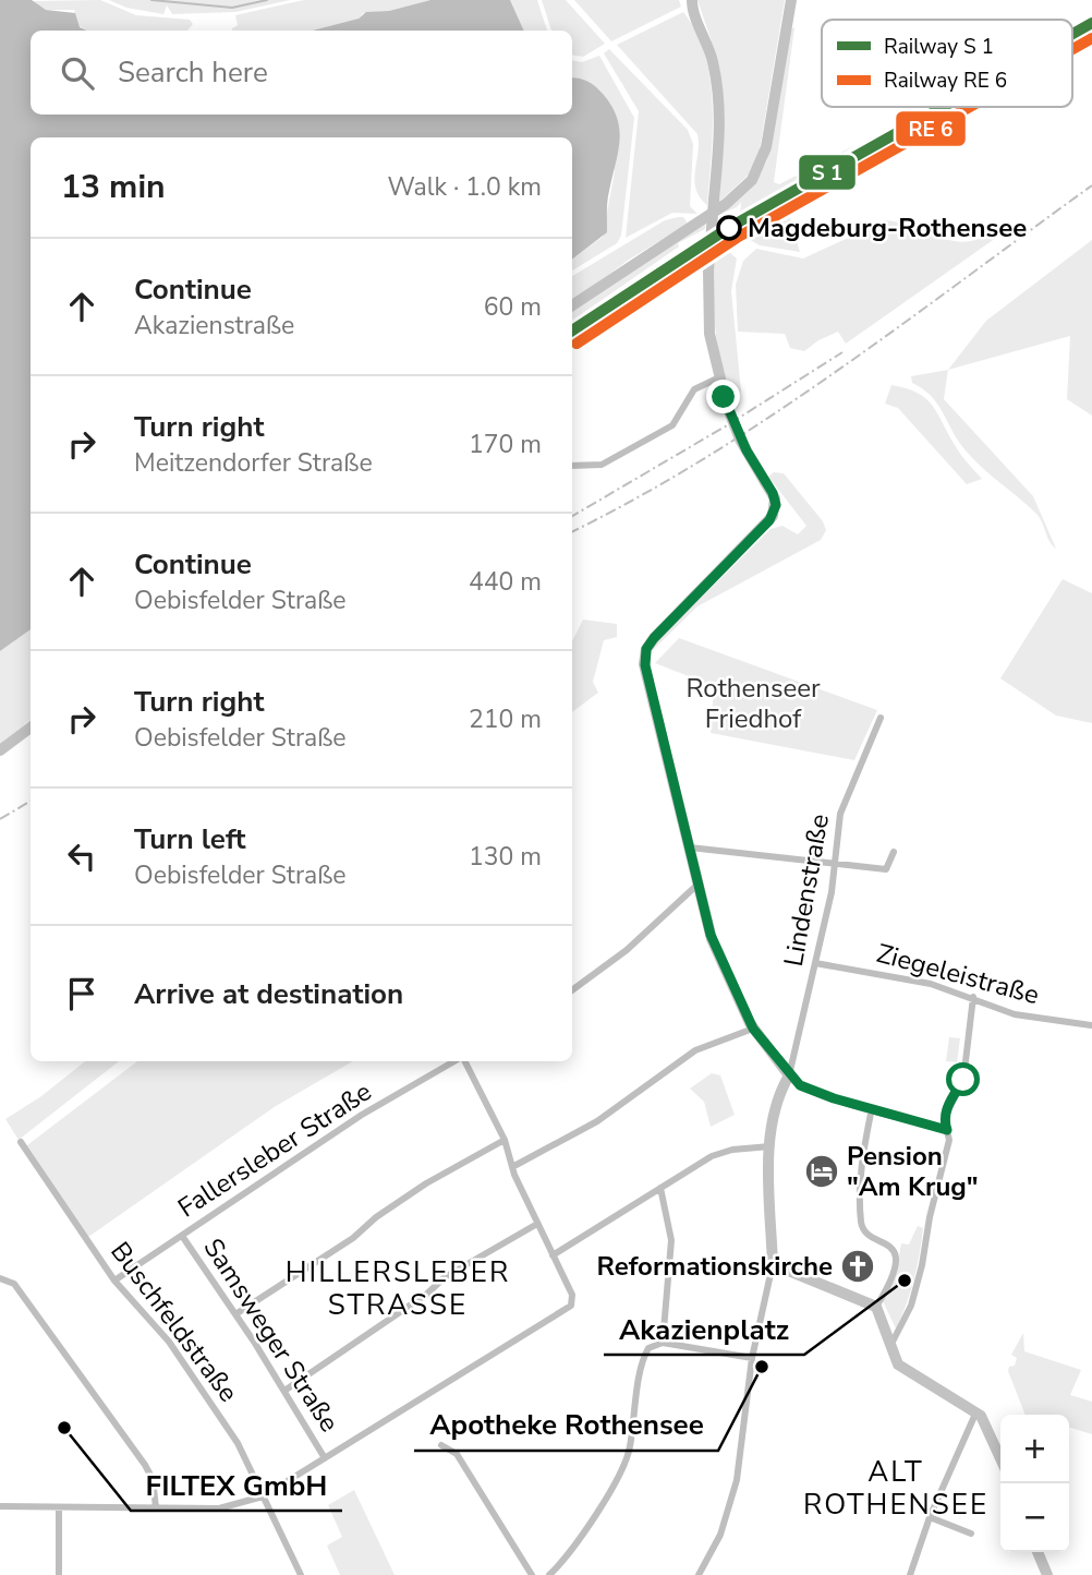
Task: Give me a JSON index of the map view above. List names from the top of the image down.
{
  "streets": {
    "street": [
      "Lindenstraße",
      "Ziegeleistraße",
      "Fallersleber Straße",
      "Buschfeldstraße",
      "Samsweger Straße"
    ]
  },
  "crossings": [
    ["Lindenstraße", "Ziegeleistraße"],
    ["Fallersleber Straße", "Buschfeldstraße"],
    ["Fallersleber Straße", "Samsweger Straße"]
  ],
  "districts": ["HILLERSLEBER STRASSE", "ALT ROTHENSEE"],
  "parks": ["Rothenseer Friedhof"],
  "places": {
    "other": [
      "Magdeburg-Rothensee",
      "Akazienplatz",
      "Apotheke Rothensee",
      "FILTEX GmbH"
    ],
    "hotel": ["Pension \"Am Krug\""],
    "church": ["Reformationskirche"]
  },
  "legend": ["Railway S 1", "Railway RE 6"],
  "page": {
    "search": "Search here",
    "heading": ["13 min", "Walk · 1.0 km"],
    "list": [
      ["Continue", "Akazienstraße", "60 m"],
      ["Turn right", "Meitzendorfer Straße", "170 m"],
      ["Continue", "Oebisfelder Straße", "440 m"],
      ["Turn right", "Oebisfelder Straße", "210 m"],
      ["Turn left", "Oebisfelder Straße", "130 m"],
      "Arrive at destination"
    ],
    "map_buttons": ["+", "−"]
  }
}
